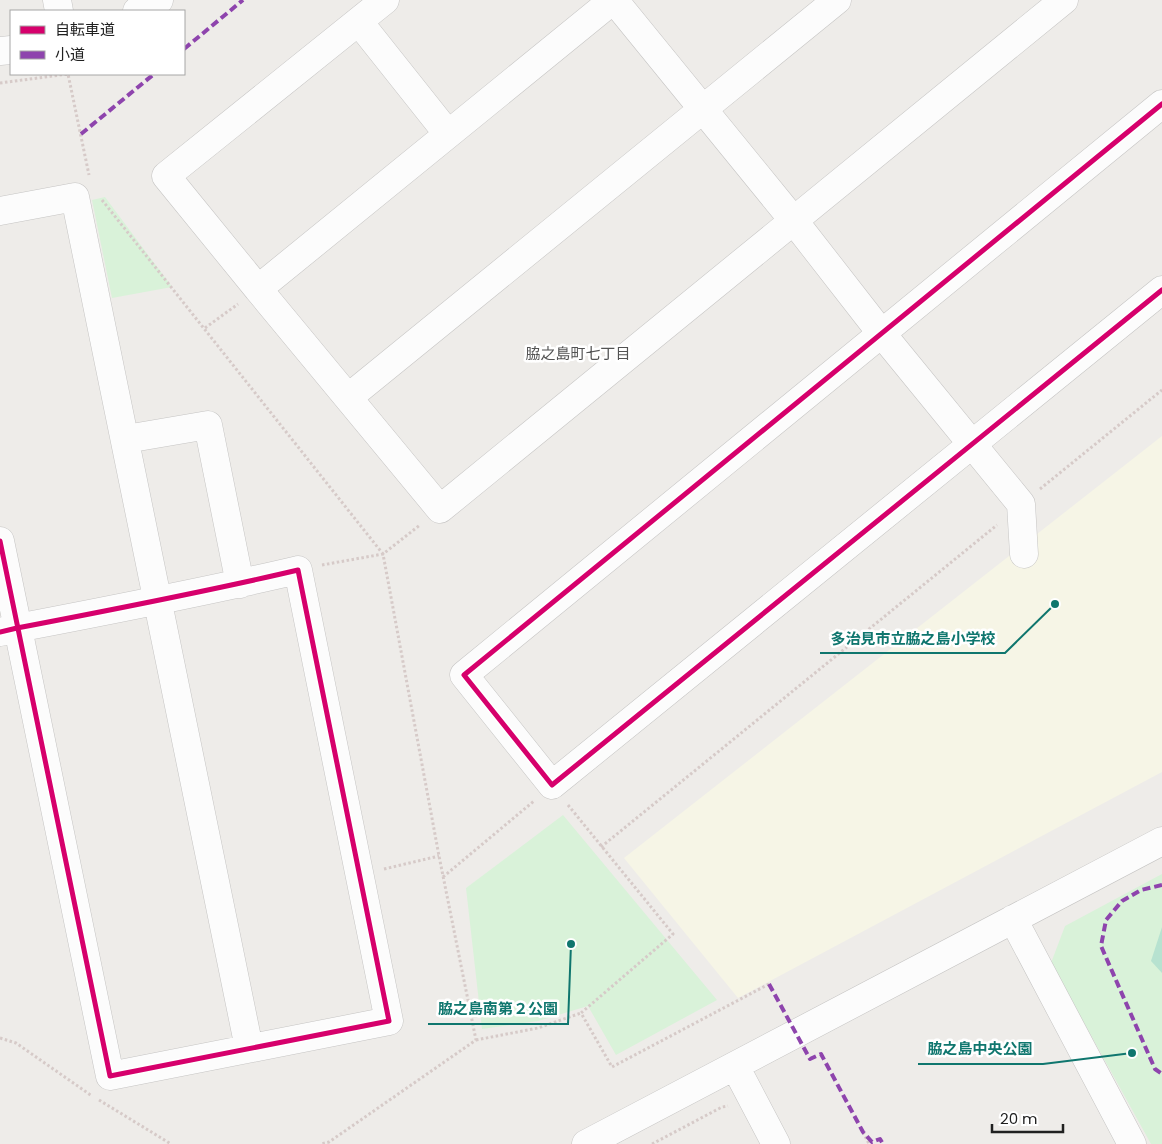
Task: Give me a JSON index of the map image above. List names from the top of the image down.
{
  "districts": ["脇之島町七丁目"],
  "places": ["多治見市立脇之島小学校", "脇之島南第２公園", "脇之島中央公園"],
  "legend": ["自転車道", "小道"],
  "scale_bar": "20 m"
}
